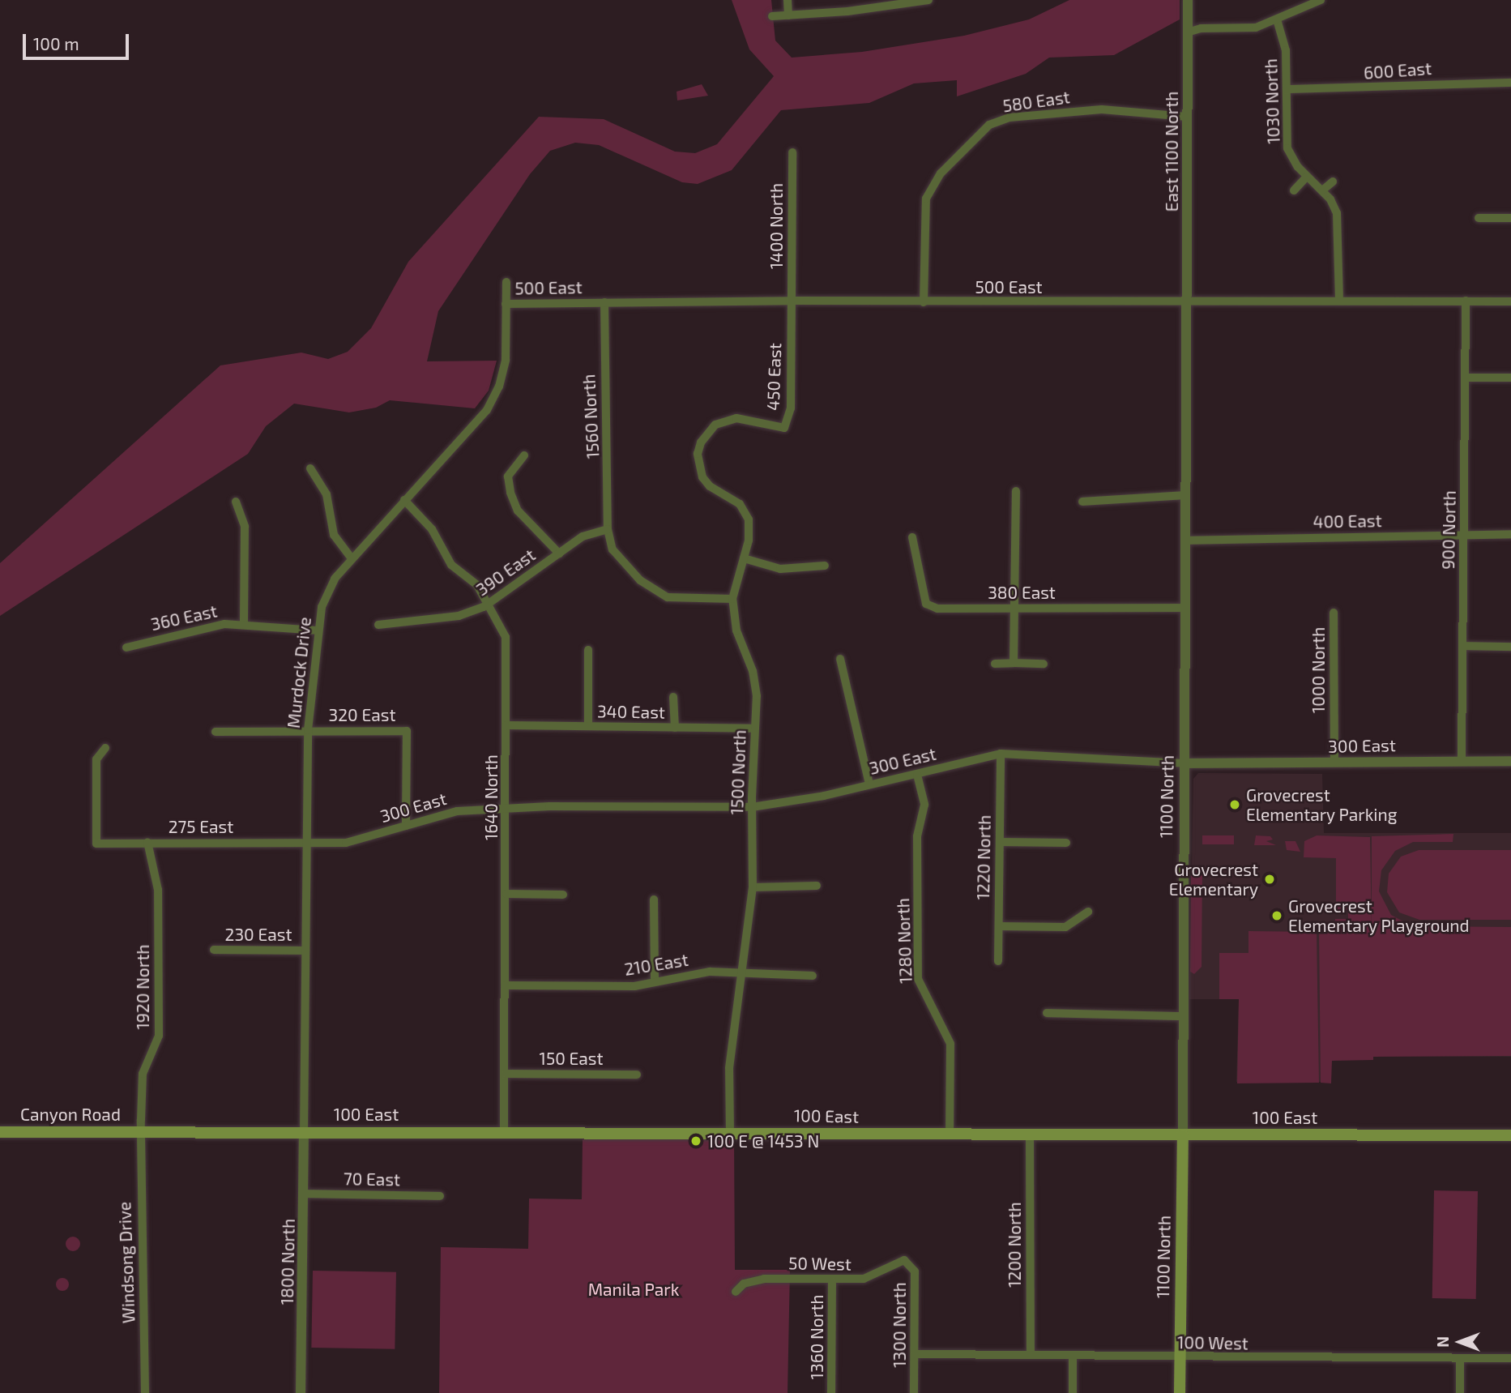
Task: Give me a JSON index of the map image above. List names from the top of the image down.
{
  "streets": {
    "main road": ["1100 North", "Canyon Road", "100 East"],
    "street": [
      "600 East",
      "580 East",
      "1030 North",
      "East 1100 North",
      "1400 North",
      "500 East",
      "450 East",
      "1560 North",
      "400 East",
      "900 North",
      "390 East",
      "380 East",
      "360 East",
      "1000 North",
      "Murdock Drive",
      "340 East",
      "320 East",
      "300 East",
      "1500 North",
      "1640 North",
      "275 East",
      "1220 North",
      "230 East",
      "1280 North",
      "210 East",
      "1920 North",
      "150 East",
      "70 East",
      "1200 North",
      "1800 North",
      "Windsong Drive",
      "50 West",
      "1300 North",
      "1360 North",
      "100 West"
    ]
  },
  "crossings": [
    ["600 East", "1030 North"],
    ["580 East", "East 1100 North"],
    ["580 East", "500 East"],
    ["1030 North", "500 East"],
    ["East 1100 North", "500 East"],
    ["East 1100 North", "1100 North"],
    ["1400 North", "500 East"],
    ["1400 North", "450 East"],
    ["500 East", "450 East"],
    ["500 East", "1560 North"],
    ["500 East", "900 North"],
    ["500 East", "Murdock Drive"],
    ["500 East", "1100 North"],
    ["450 East", "1500 North"],
    ["1560 North", "390 East"],
    ["1560 North", "1500 North"],
    ["400 East", "900 North"],
    ["400 East", "1100 North"],
    ["900 North", "300 East"],
    ["390 East", "1640 North"],
    ["380 East", "1100 North"],
    ["360 East", "Murdock Drive"],
    ["1000 North", "300 East"],
    ["Murdock Drive", "320 East"],
    ["Murdock Drive", "300 East"],
    ["Murdock Drive", "1640 North"],
    ["Murdock Drive", "275 East"],
    ["Murdock Drive", "230 East"],
    ["Murdock Drive", "100 East"],
    ["Murdock Drive", "1800 North"],
    ["340 East", "1500 North"],
    ["340 East", "1640 North"],
    ["320 East", "300 East"],
    ["300 East", "1500 North"],
    ["300 East", "1100 North"],
    ["300 East", "1640 North"],
    ["300 East", "275 East"],
    ["300 East", "1220 North"],
    ["300 East", "1280 North"],
    ["1500 North", "210 East"],
    ["1500 North", "100 East"],
    ["1100 North", "100 East"],
    ["1100 North", "100 West"],
    ["1640 North", "210 East"],
    ["1640 North", "150 East"],
    ["1640 North", "100 East"],
    ["275 East", "1920 North"],
    ["1280 North", "100 East"],
    ["1920 North", "Canyon Road"],
    ["1920 North", "100 East"],
    ["1920 North", "Windsong Drive"],
    ["Canyon Road", "100 East"],
    ["Canyon Road", "Windsong Drive"],
    ["100 East", "1200 North"],
    ["100 East", "1800 North"],
    ["100 East", "Windsong Drive"],
    ["70 East", "1800 North"],
    ["1200 North", "100 West"],
    ["50 West", "1300 North"],
    ["50 West", "1360 North"],
    ["1300 North", "100 West"]
  ],
  "parks": ["Manila Park"],
  "places": [
    "Grovecrest Elementary Parking",
    "Grovecrest Elementary",
    "Grovecrest Elementary Playground",
    "100 E @ 1453 N"
  ],
  "scale_bar": "100 m",
  "north": "left"
}
